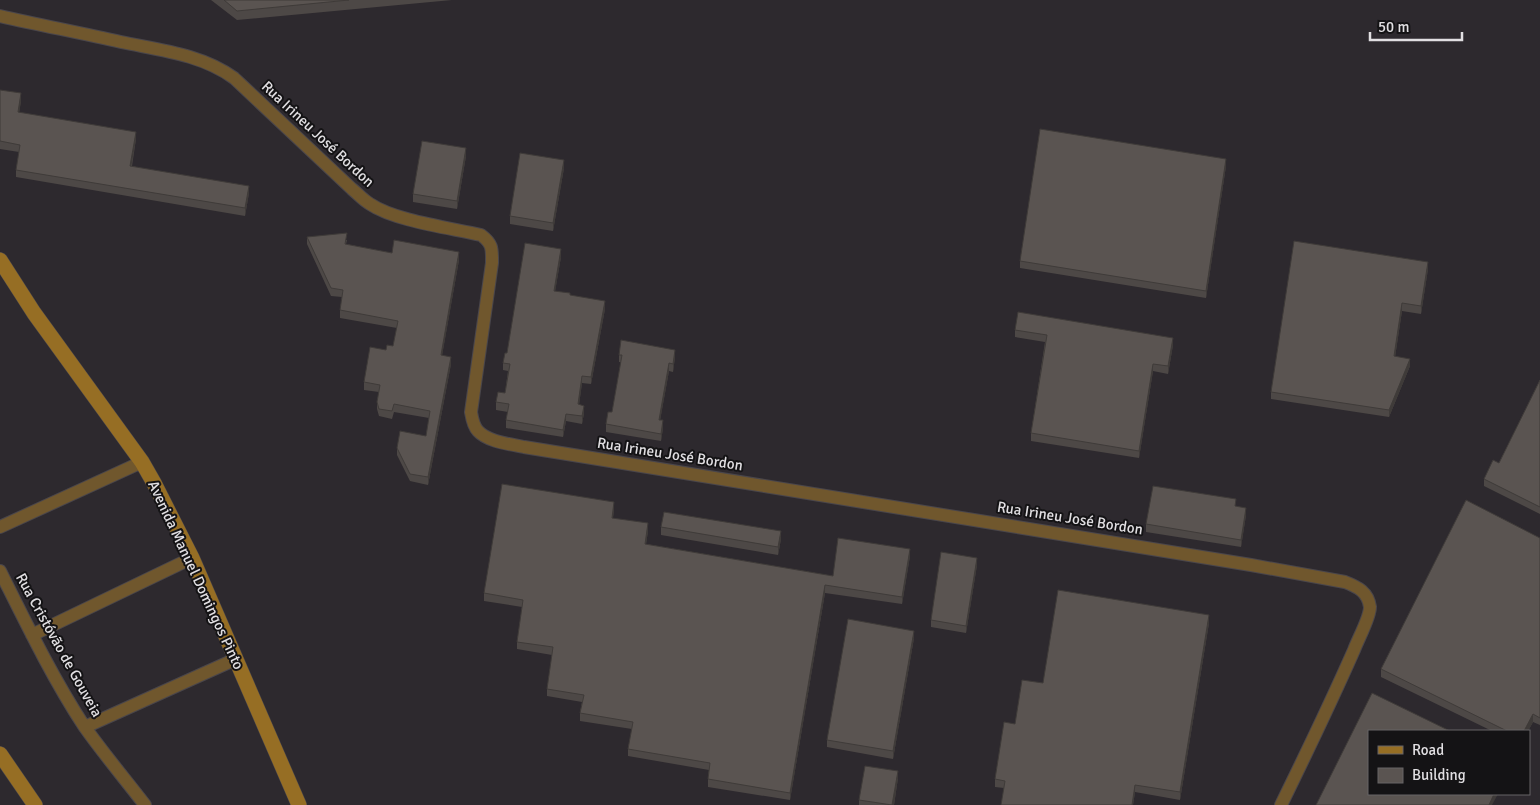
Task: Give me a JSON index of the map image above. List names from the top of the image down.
{
  "streets": {
    "street": ["Rua Irineu José Bordon", "Avenida Manuel Domingos Pinto", "Rua Cristóvão de Gouveia"]
  },
  "legend": ["Road", "Building"],
  "scale_bar": "50 m"
}
